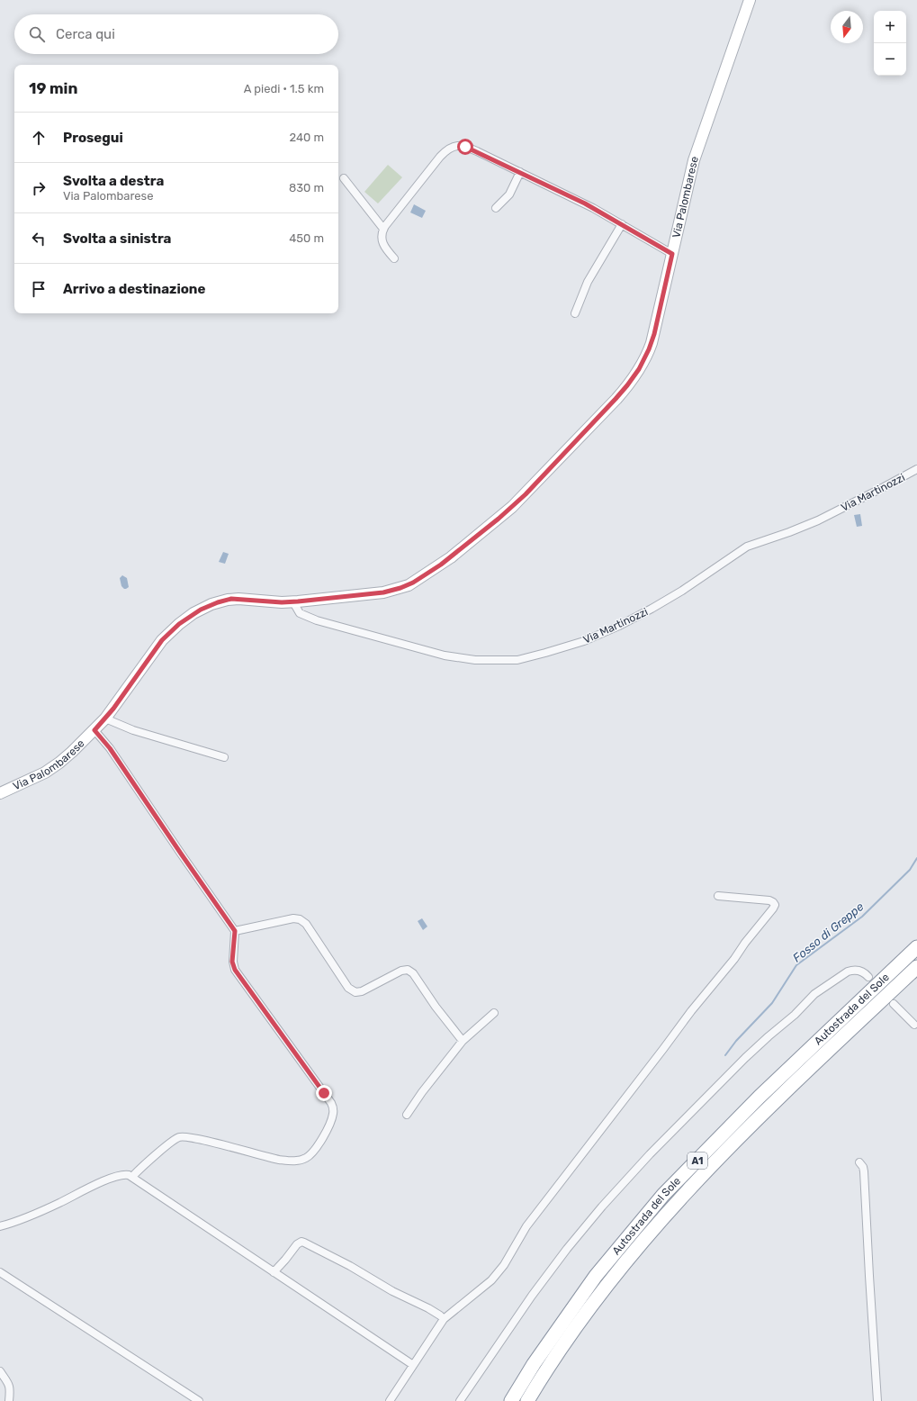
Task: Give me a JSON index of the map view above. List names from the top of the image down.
{
  "streets": {
    "highway": ["Autostrada del Sole", "A1"],
    "main road": ["Via Palombarese"],
    "street": ["Via Martinozzi"]
  },
  "crossings": [
    ["Via Palombarese", "Via Martinozzi"]
  ],
  "water": ["Fosso di Greppe"],
  "north": "bottom",
  "page": {
    "map_buttons": ["+", "−"],
    "search": "Cerca qui",
    "heading": ["19 min", "A piedi · 1.5 km"],
    "list": [
      ["Prosegui", "240 m"],
      ["Svolta a destra", "Via Palombarese", "830 m"],
      ["Svolta a sinistra", "450 m"],
      "Arrivo a destinazione"
    ]
  }
}
